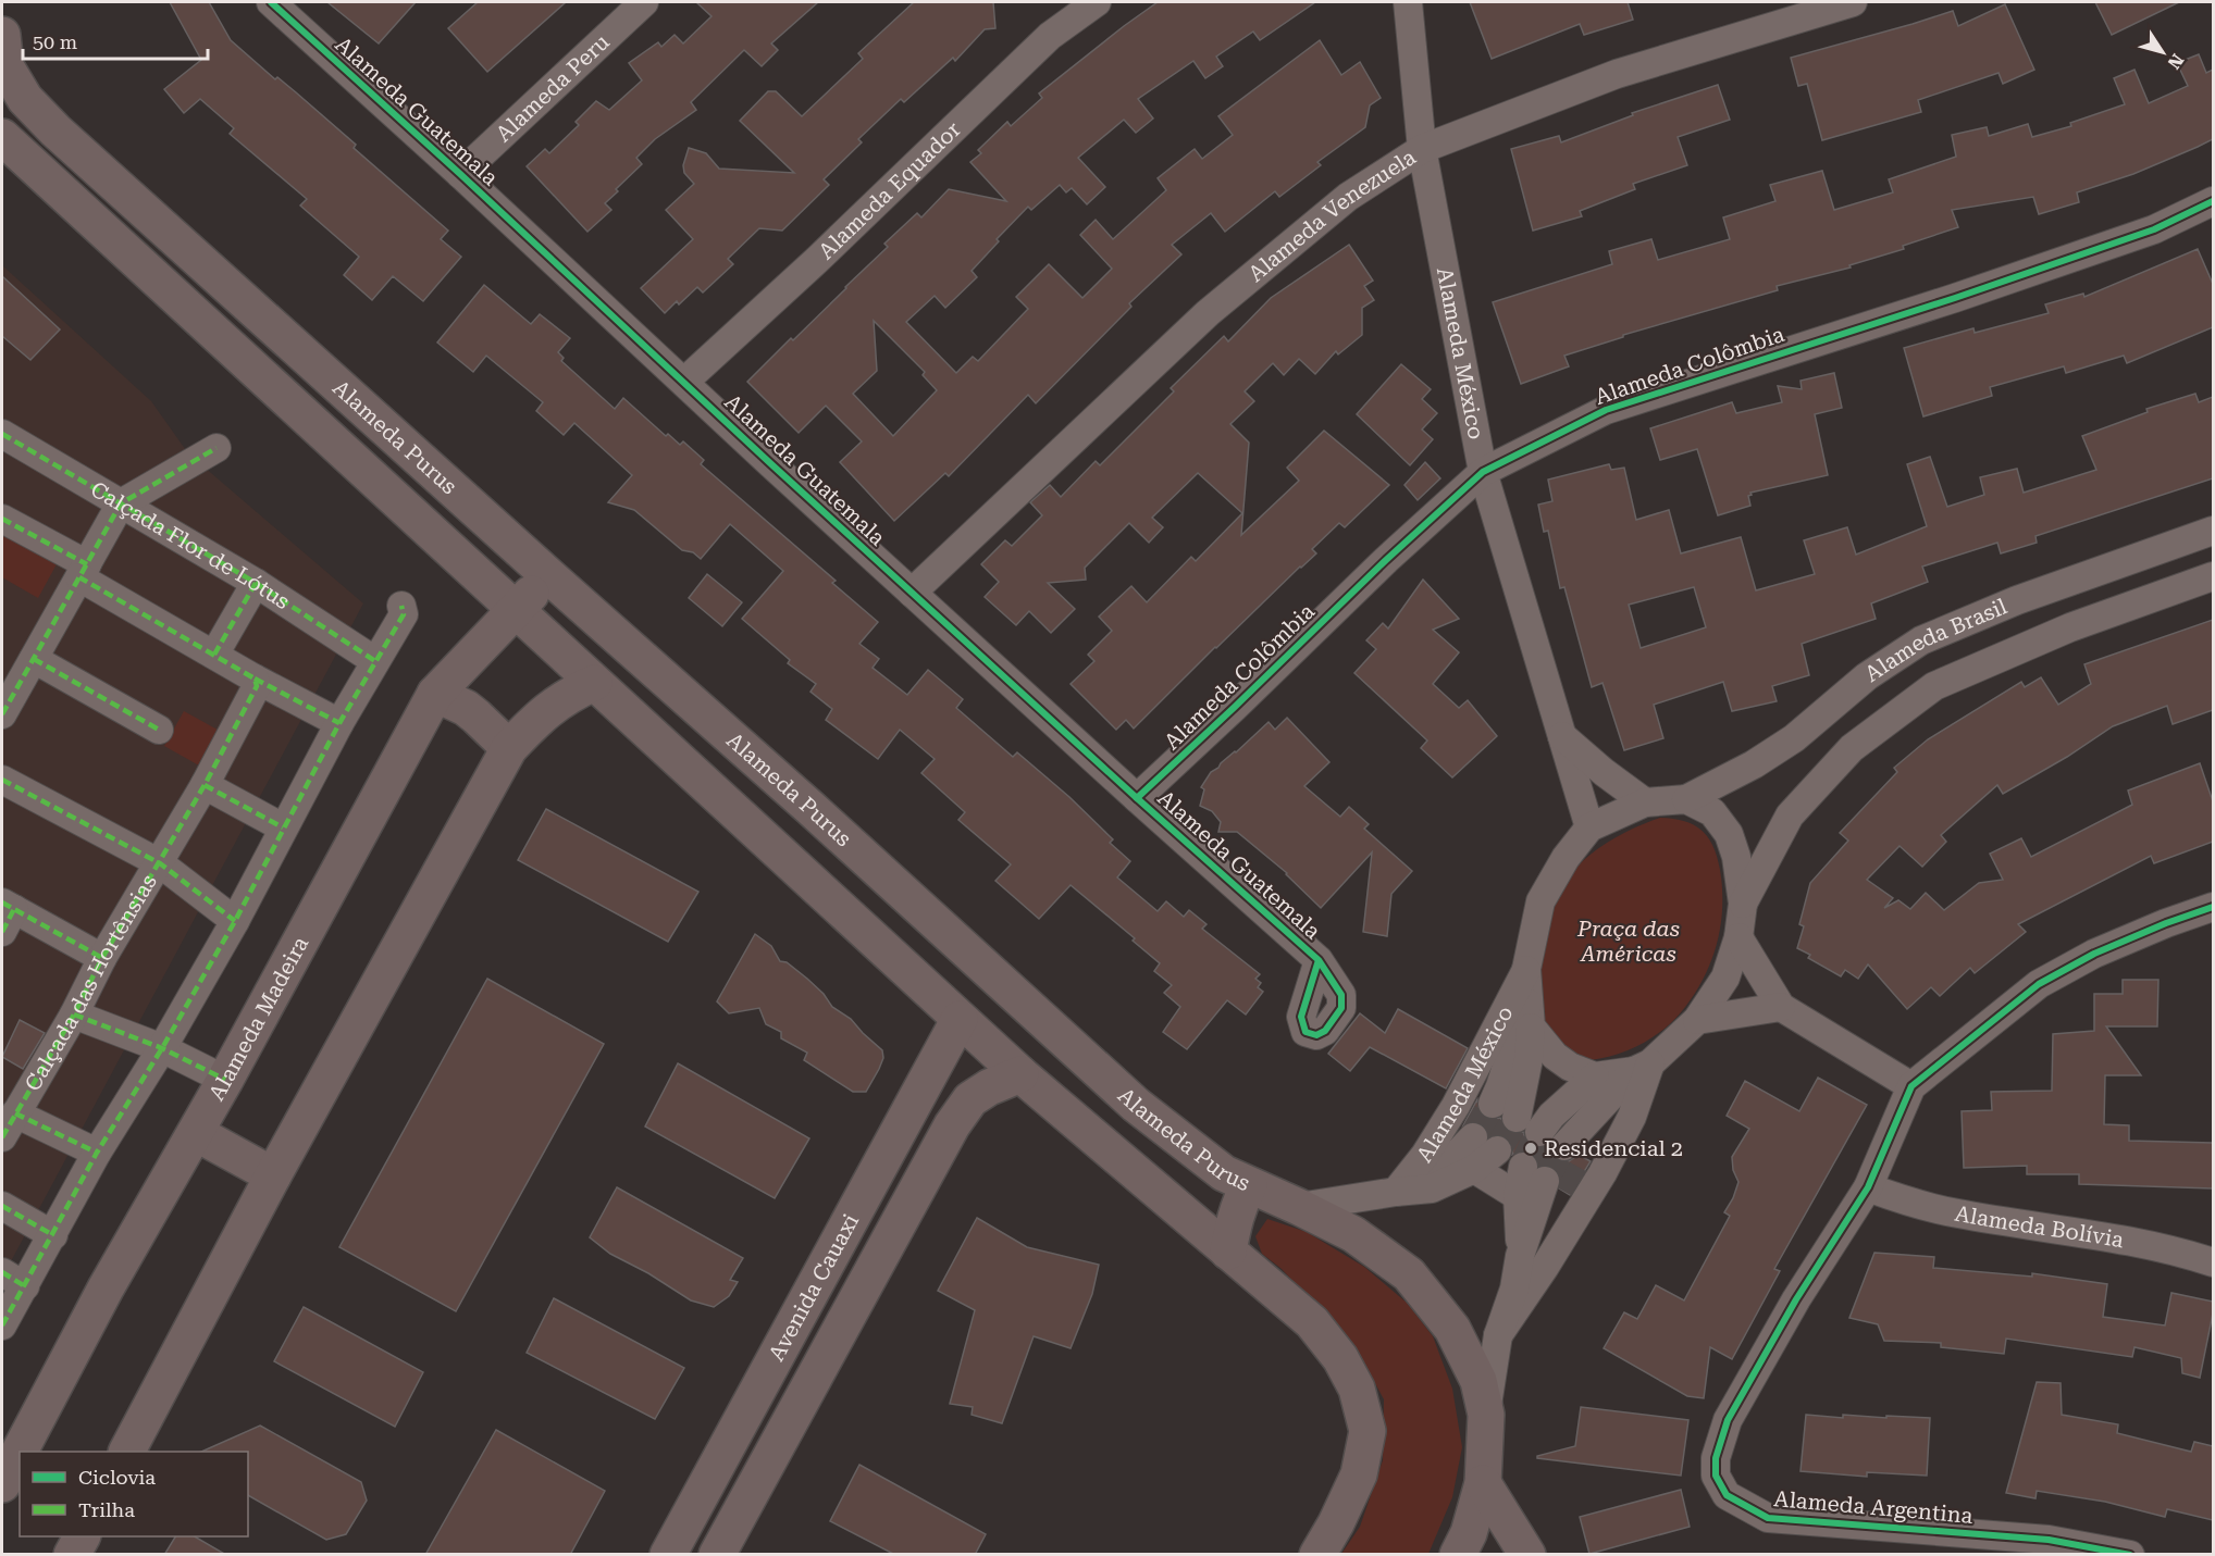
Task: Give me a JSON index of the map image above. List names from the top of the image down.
{
  "streets": {
    "main road": ["Alameda Purus", "Alameda Madeira", "Avenida Cauaxi"],
    "street": [
      "Alameda Peru",
      "Alameda Guatemala",
      "Alameda Equador",
      "Alameda Venezuela",
      "Alameda México",
      "Alameda Colômbia",
      "Calçada Flor de Lótus",
      "Alameda Brasil",
      "Calçada das Hortênsias",
      "Alameda Bolívia",
      "Alameda Argentina"
    ]
  },
  "crossings": [
    ["Alameda Peru", "Alameda Guatemala"],
    ["Alameda Guatemala", "Alameda Equador"],
    ["Alameda Guatemala", "Alameda Venezuela"],
    ["Alameda Guatemala", "Alameda Colômbia"],
    ["Alameda Venezuela", "Alameda México"],
    ["Alameda México", "Alameda Colômbia"],
    ["Alameda Purus", "Alameda Madeira"],
    ["Alameda Purus", "Avenida Cauaxi"],
    ["Alameda Bolívia", "Alameda Argentina"]
  ],
  "parks": ["Praça das Américas"],
  "places": ["Residencial 2"],
  "legend": ["Ciclovia", "Trilha"],
  "scale_bar": "50 m",
  "north": "bottom right"
}
